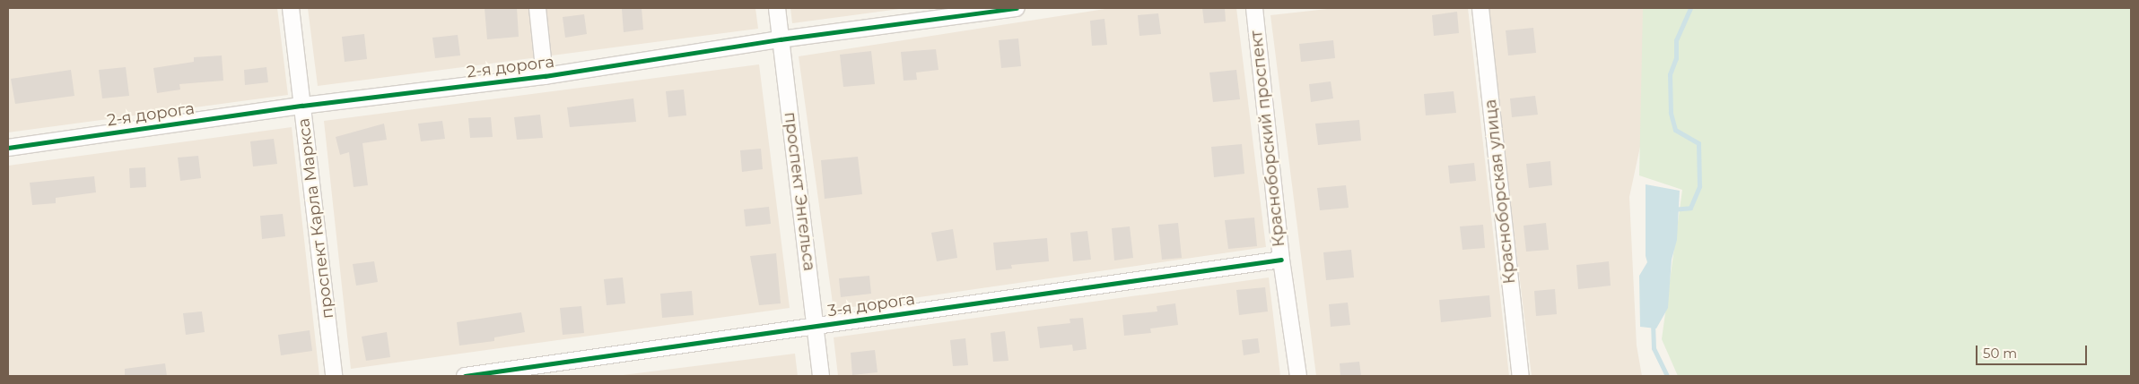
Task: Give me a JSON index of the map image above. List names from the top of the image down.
{
  "streets": {
    "street": [
      "2-я дорога",
      "Красноборский проспект",
      "проспект Энгельса",
      "Красноборская улица",
      "проспект Карла Маркса",
      "3-я дорога"
    ]
  },
  "crossings": [
    ["2-я дорога", "проспект Энгельса"],
    ["2-я дорога", "проспект Карла Маркса"],
    ["Красноборский проспект", "3-я дорога"],
    ["проспект Энгельса", "3-я дорога"]
  ],
  "scale_bar": "50 m"
}
